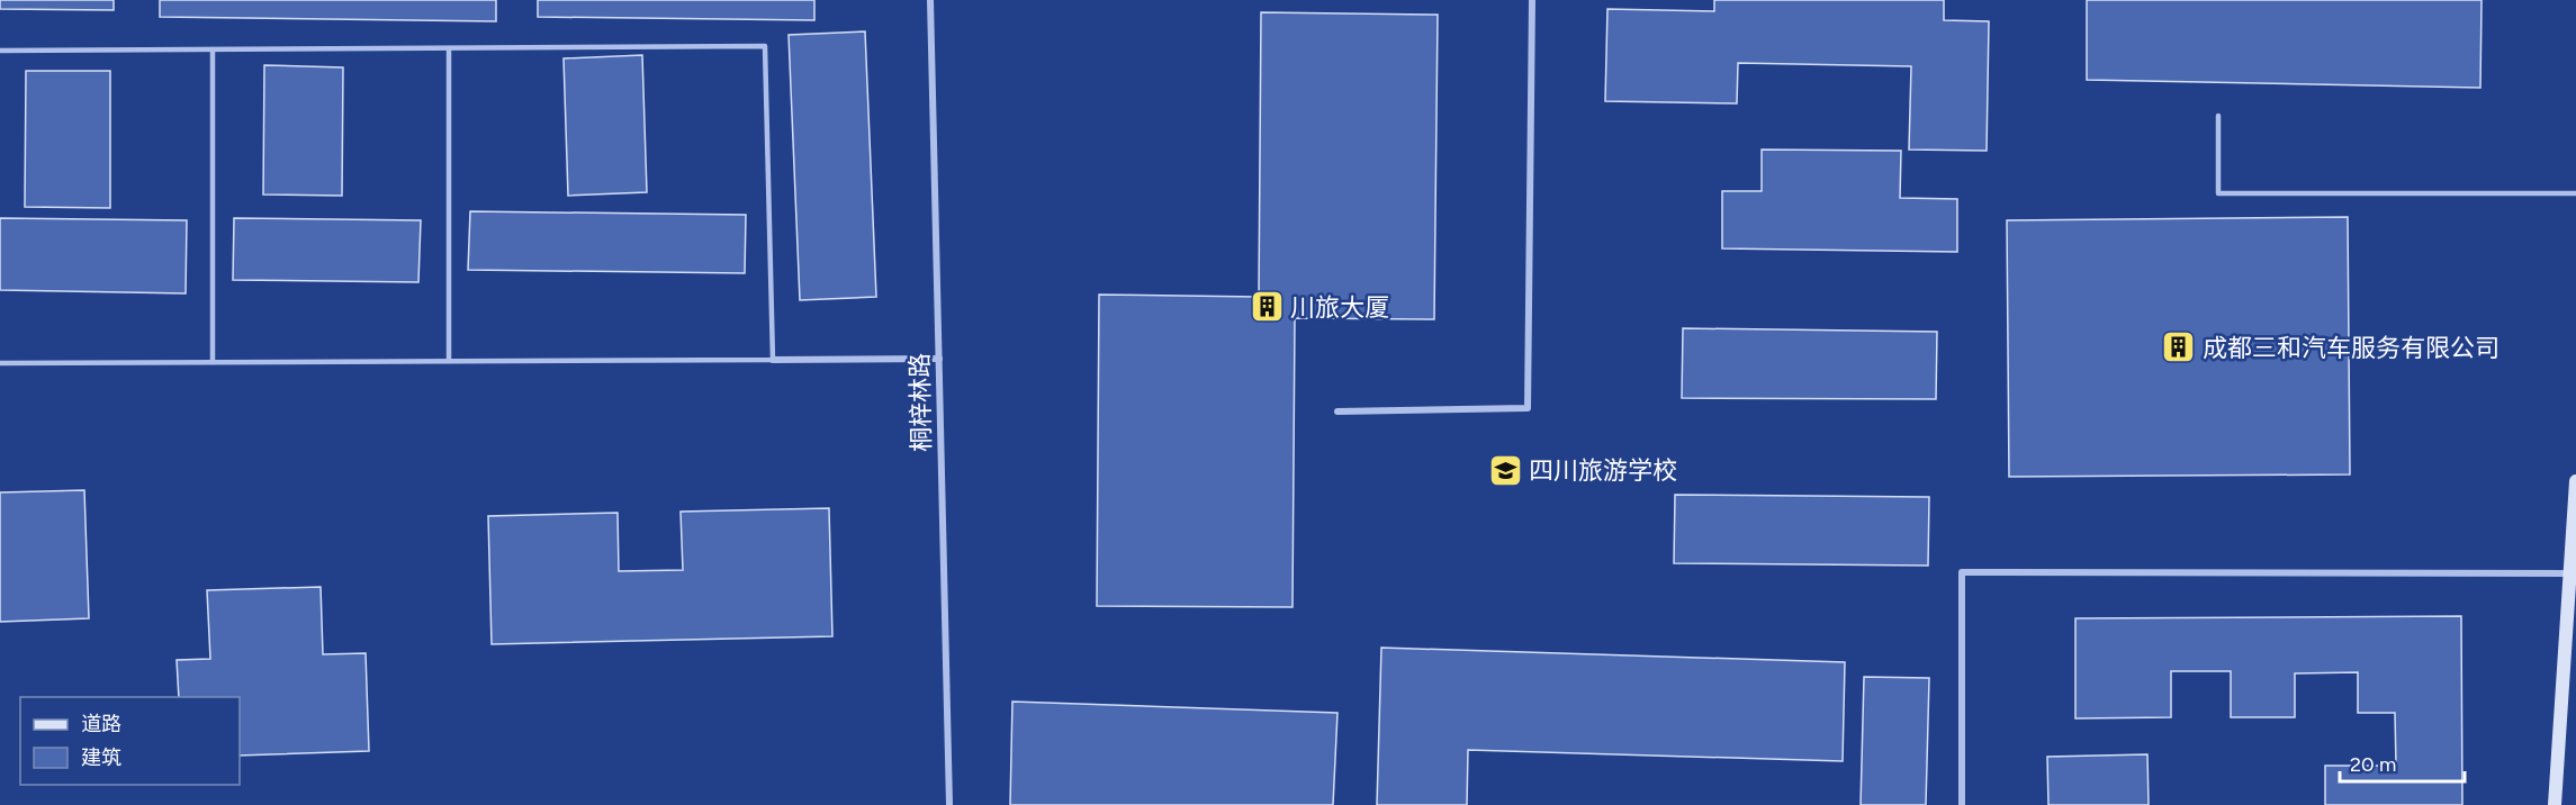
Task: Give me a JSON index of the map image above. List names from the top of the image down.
{
  "streets": {
    "street": ["桐梓林路"]
  },
  "places": {
    "building": ["川旅大厦", "成都三和汽车服务有限公司"],
    "school or university": ["四川旅游学校"]
  },
  "legend": ["道路", "建筑"],
  "scale_bar": "20 m"
}
